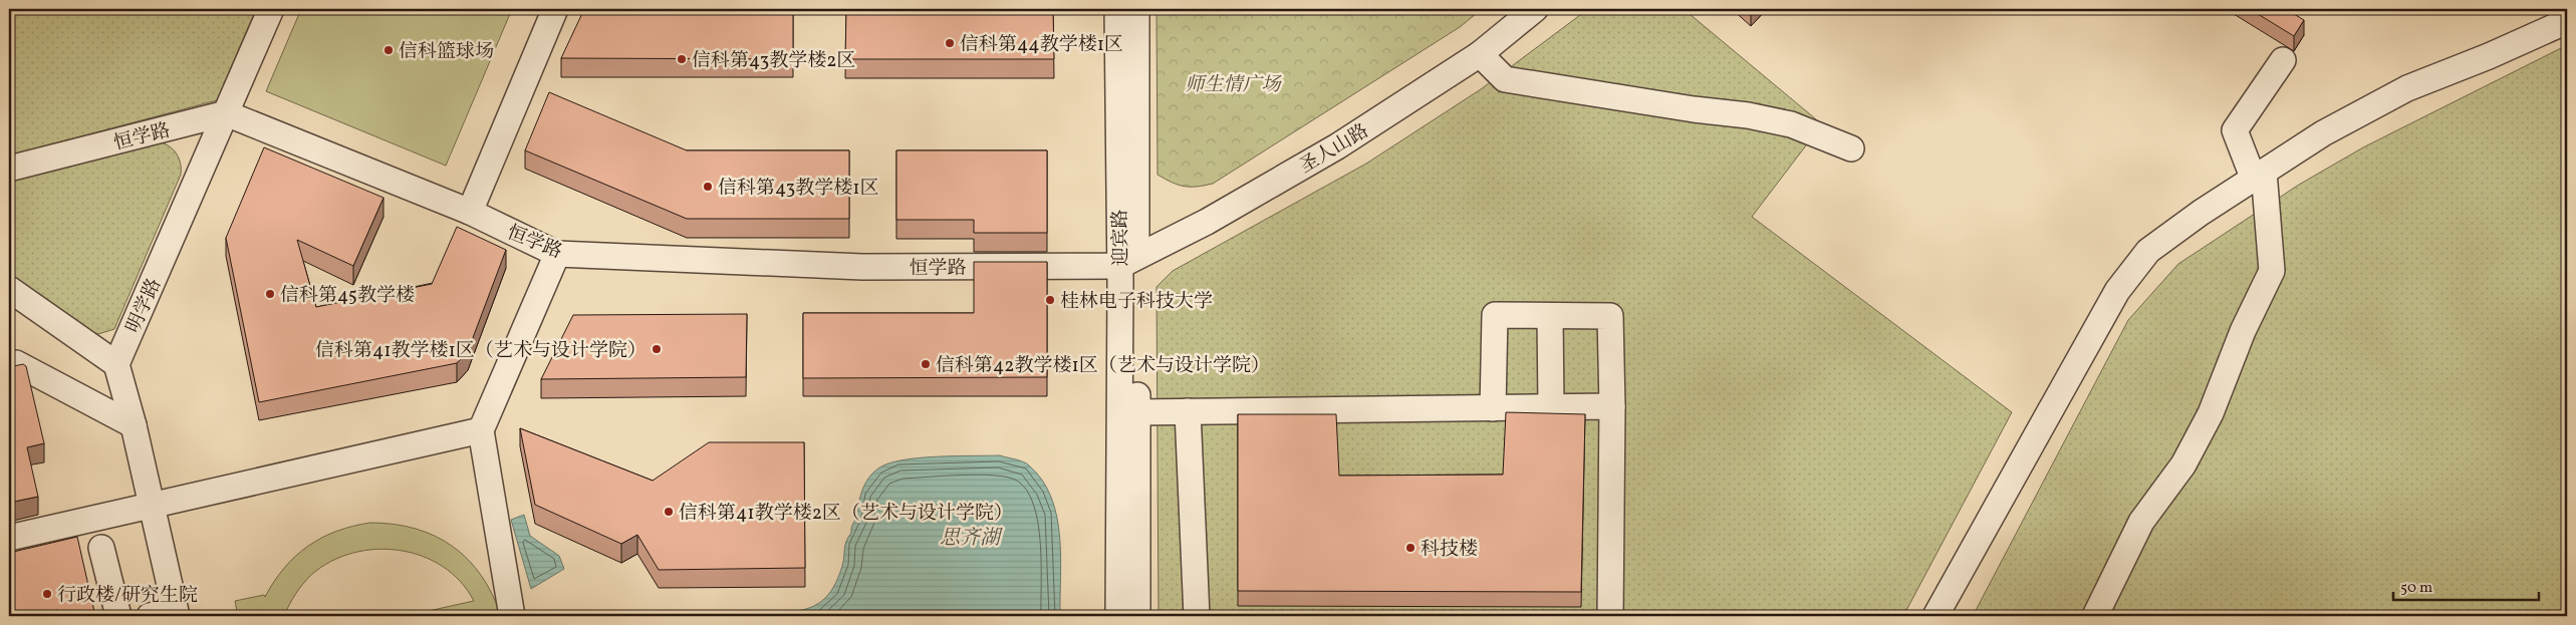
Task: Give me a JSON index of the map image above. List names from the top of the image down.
{
  "streets": {
    "street": [
      "恒学路",
      "圣人山路",
      "迎宾路",
      "明学路"
    ]
  },
  "crossings": [
    ["恒学路", "圣人山路"],
    ["恒学路", "迎宾路"],
    ["恒学路", "明学路"],
    ["圣人山路", "迎宾路"]
  ],
  "water": ["思齐湖"],
  "parks": ["师生情广场"],
  "places": [
    "信科第44教学楼1区",
    "信科篮球场",
    "信科第43教学楼2区",
    "信科第43教学楼1区",
    "信科第45教学楼",
    "桂林电子科技大学",
    "信科第41教学楼1区（艺术与设计学院）",
    "信科第42教学楼1区（艺术与设计学院）",
    "信科第41教学楼2区（艺术与设计学院）",
    "科技楼",
    "行政楼/研究生院"
  ],
  "scale_bar": "50 m"
}
